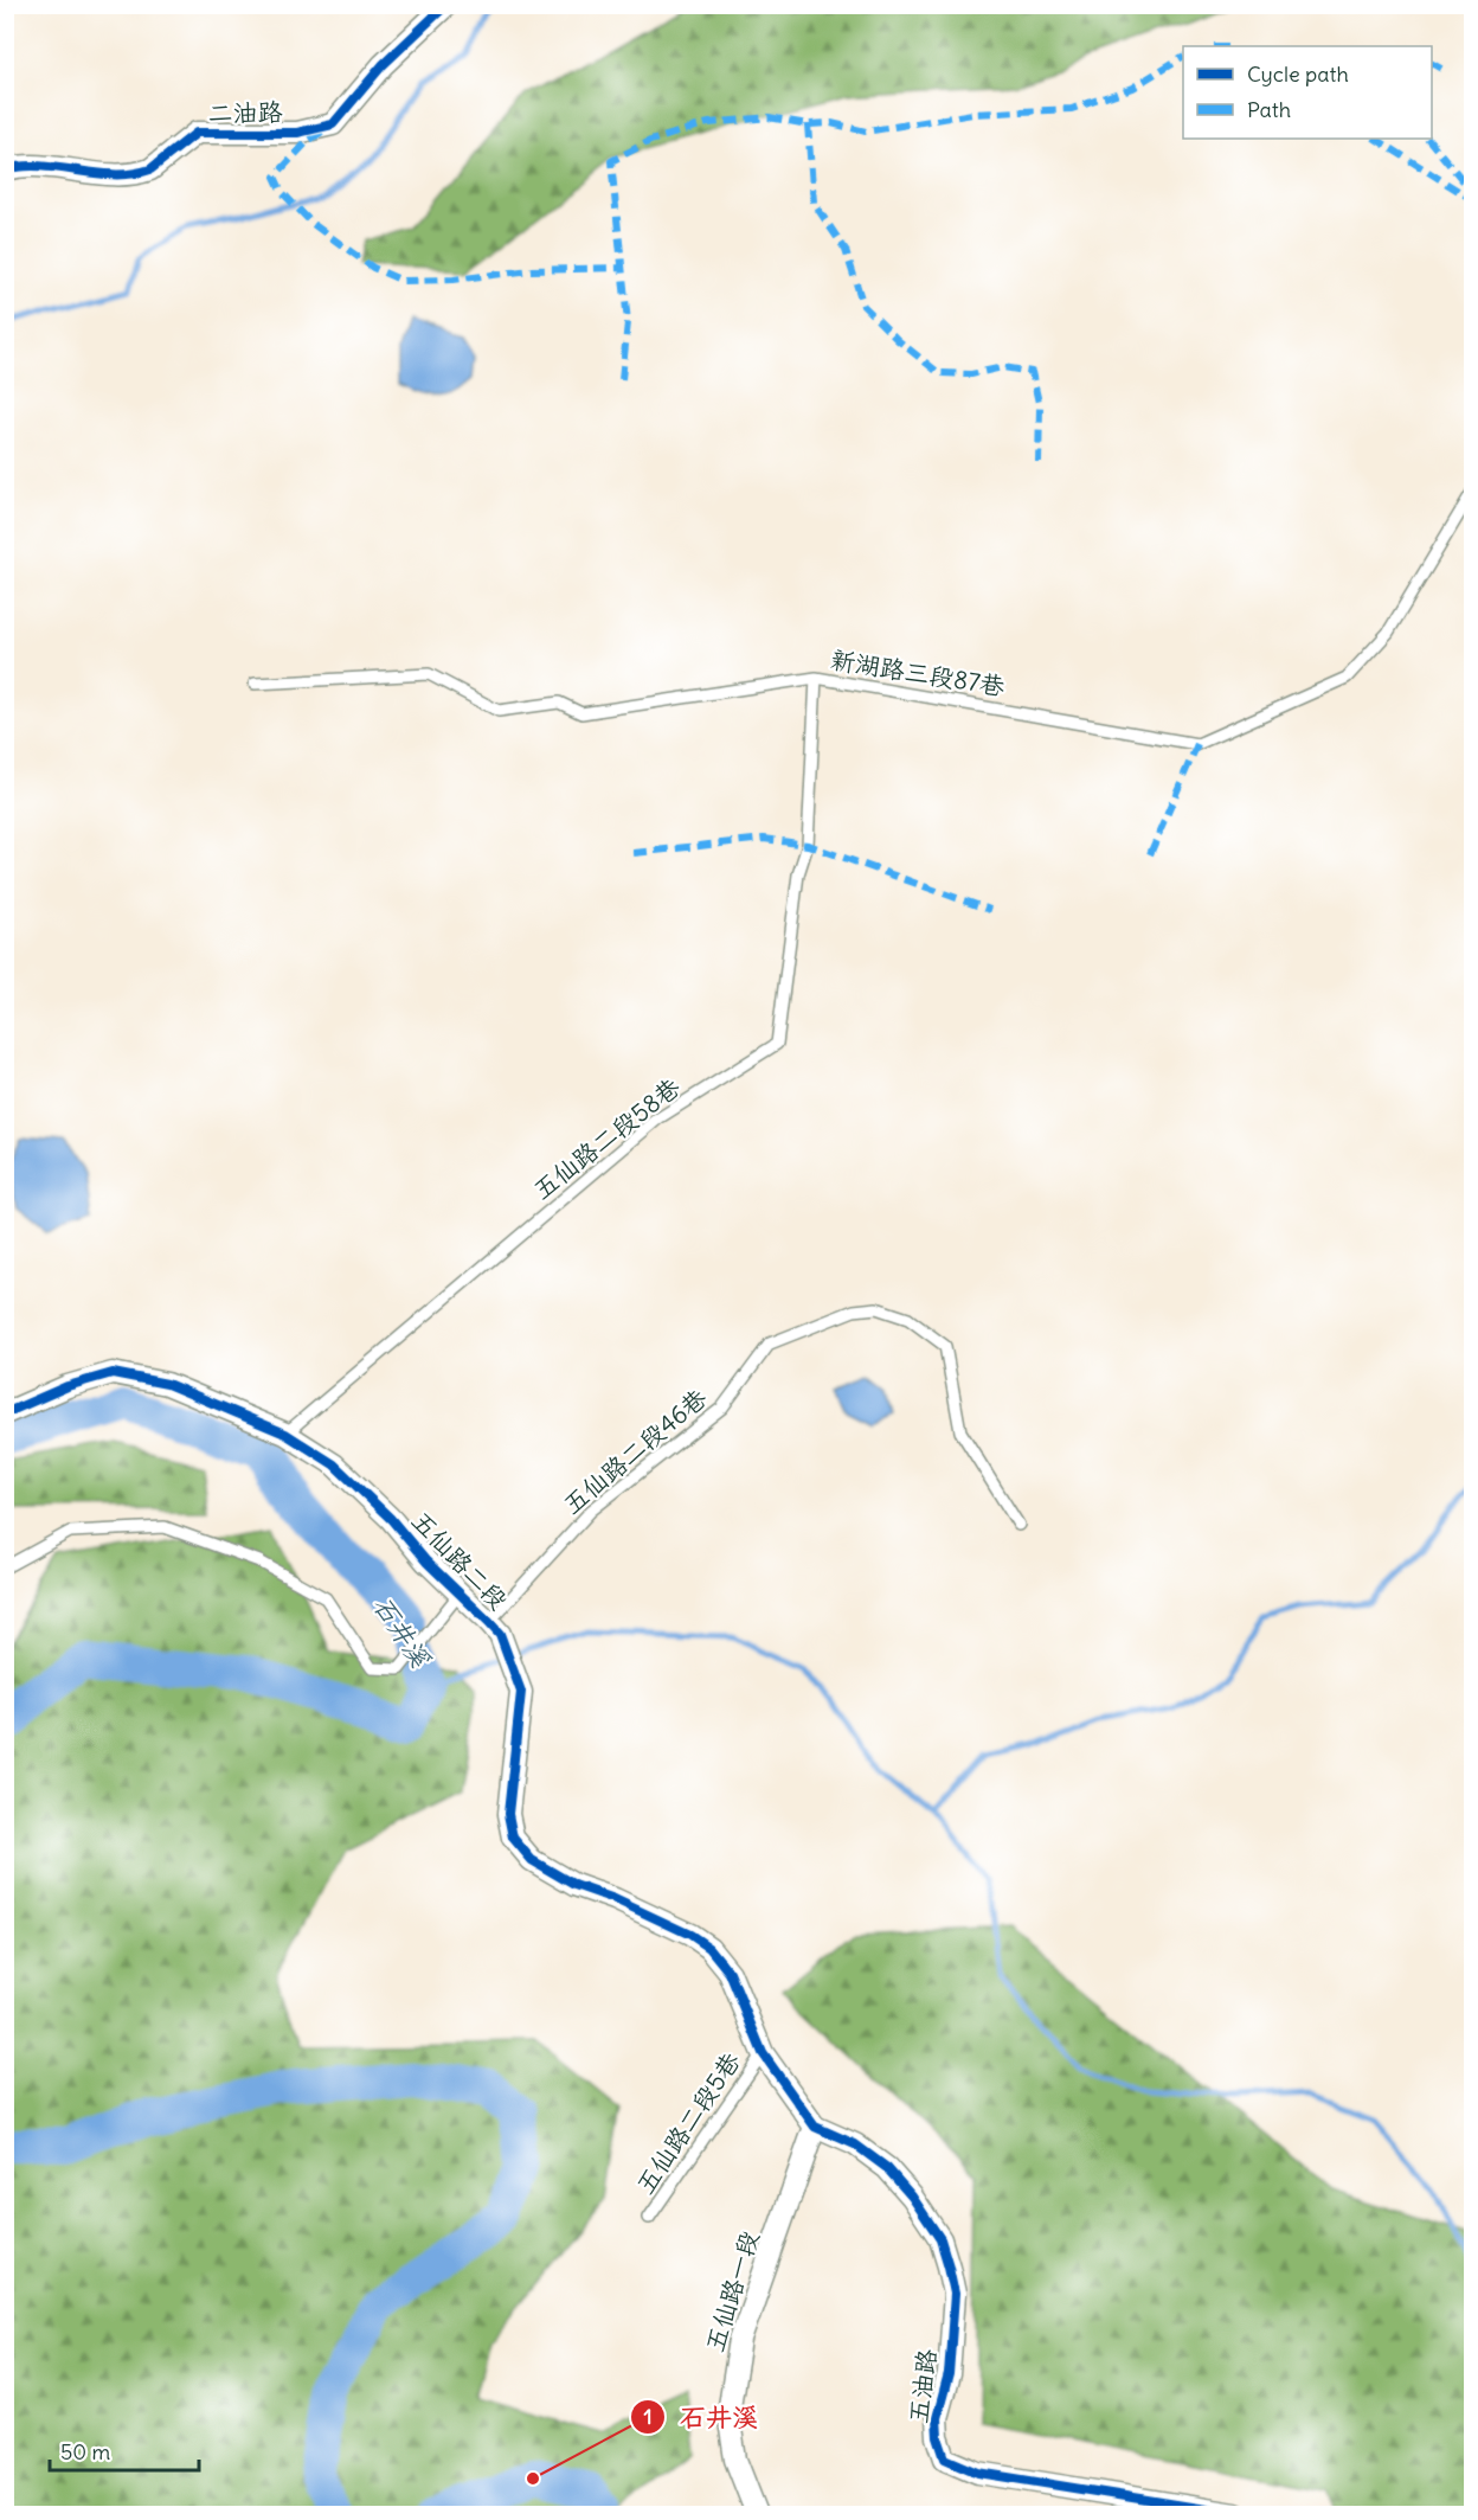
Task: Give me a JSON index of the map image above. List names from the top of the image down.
{
  "streets": {
    "street": [
      "二油路",
      "五仙路二段",
      "五仙路一段",
      "五油路"
    ],
    "lane": [
      "新湖路三段87巷",
      "五仙路二段58巷",
      "五仙路二段46巷",
      "五仙路二段5巷"
    ]
  },
  "crossings": [
    ["新湖路三段87巷", "五仙路二段58巷"],
    ["五仙路二段58巷", "五仙路二段"],
    ["五仙路二段46巷", "五仙路二段"],
    ["五仙路二段", "五仙路二段5巷"],
    ["五仙路二段", "五仙路一段"],
    ["五仙路二段", "五油路"],
    ["五仙路一段", "五油路"]
  ],
  "water": ["石井溪"],
  "places": ["石井溪"],
  "legend": ["Cycle path", "Path"],
  "scale_bar": "50 m"
}
